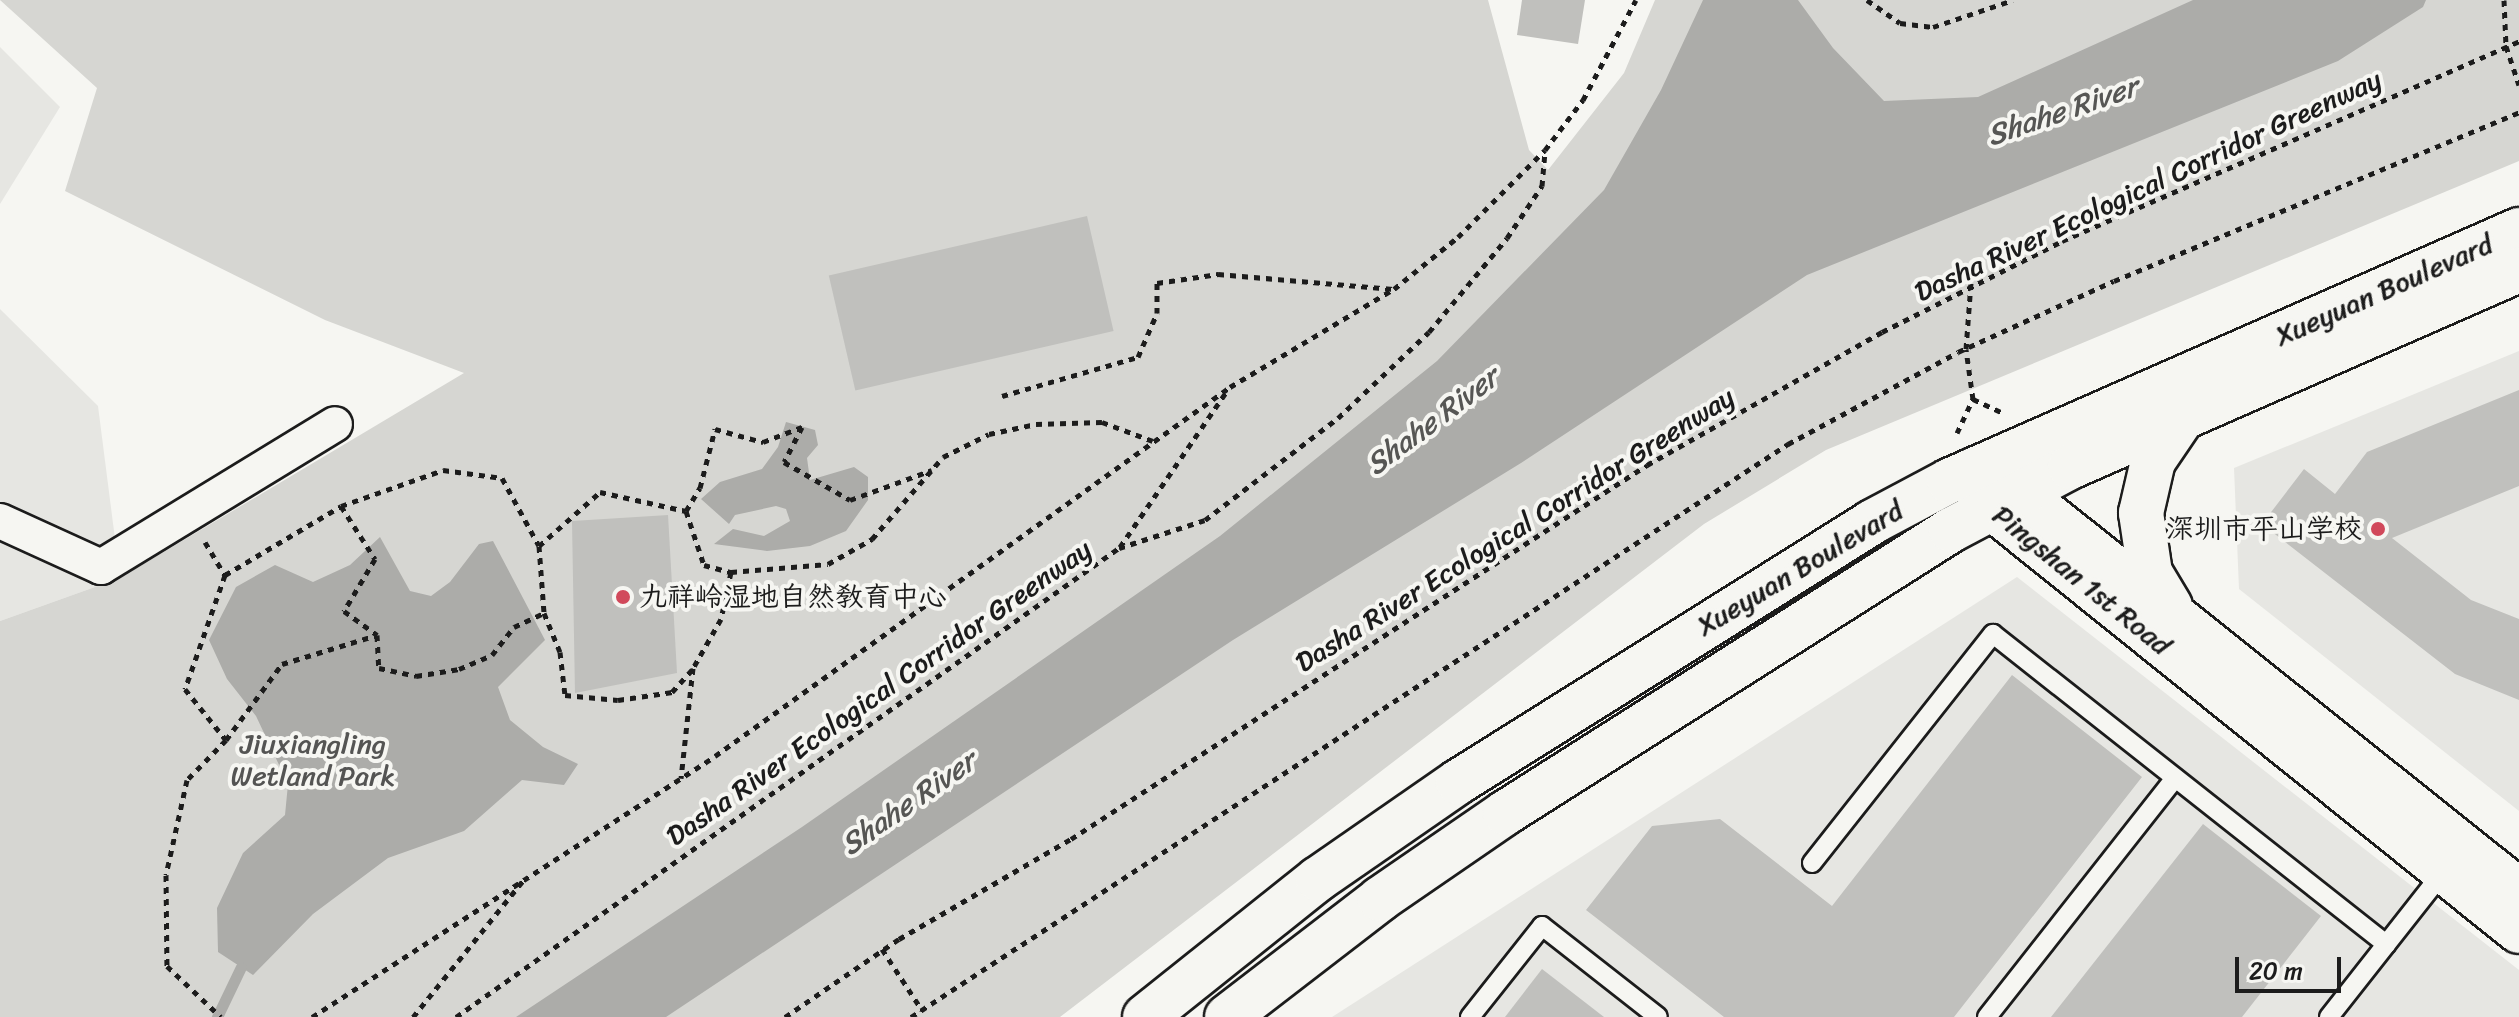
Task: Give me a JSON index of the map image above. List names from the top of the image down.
{
  "streets": {
    "street": ["Xueyuan Boulevard", "Pingshan 1st Road"],
    "path": ["Dasha River Ecological Corridor Greenway"]
  },
  "crossings": [
    ["Xueyuan Boulevard", "Pingshan 1st Road"]
  ],
  "water": ["Shahe River"],
  "parks": ["Jiuxiangling Wetland Park"],
  "places": ["深圳市平山学校", "九祥岭湿地自然教育中心"],
  "scale_bar": "20 m"
}
